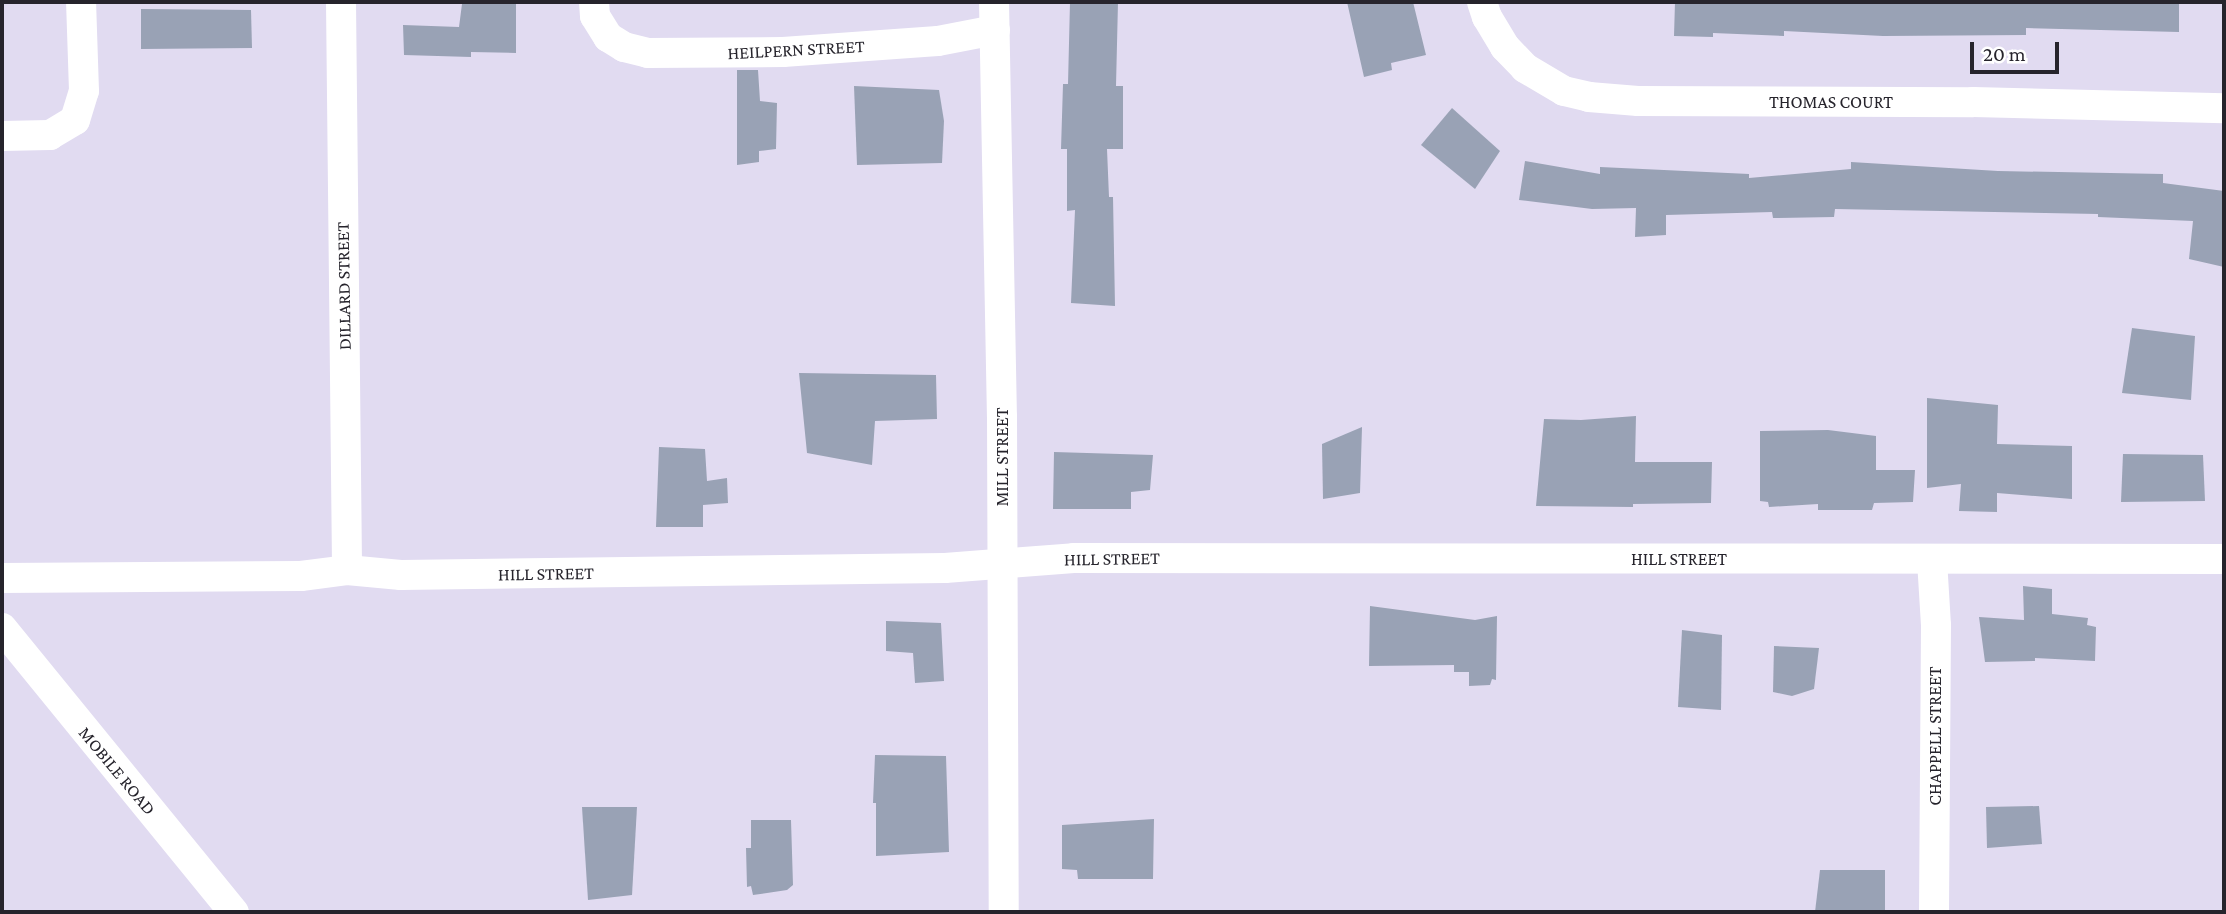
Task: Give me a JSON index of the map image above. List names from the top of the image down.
{
  "streets": {
    "street": [
      "HEILPERN STREET",
      "THOMAS COURT",
      "DILLARD STREET",
      "MILL STREET",
      "HILL STREET",
      "CHAPPELL STREET",
      "MOBILE ROAD"
    ]
  },
  "crossings": [
    ["HEILPERN STREET", "MILL STREET"],
    ["DILLARD STREET", "HILL STREET"],
    ["MILL STREET", "HILL STREET"],
    ["HILL STREET", "CHAPPELL STREET"]
  ],
  "scale_bar": "20 m"
}
